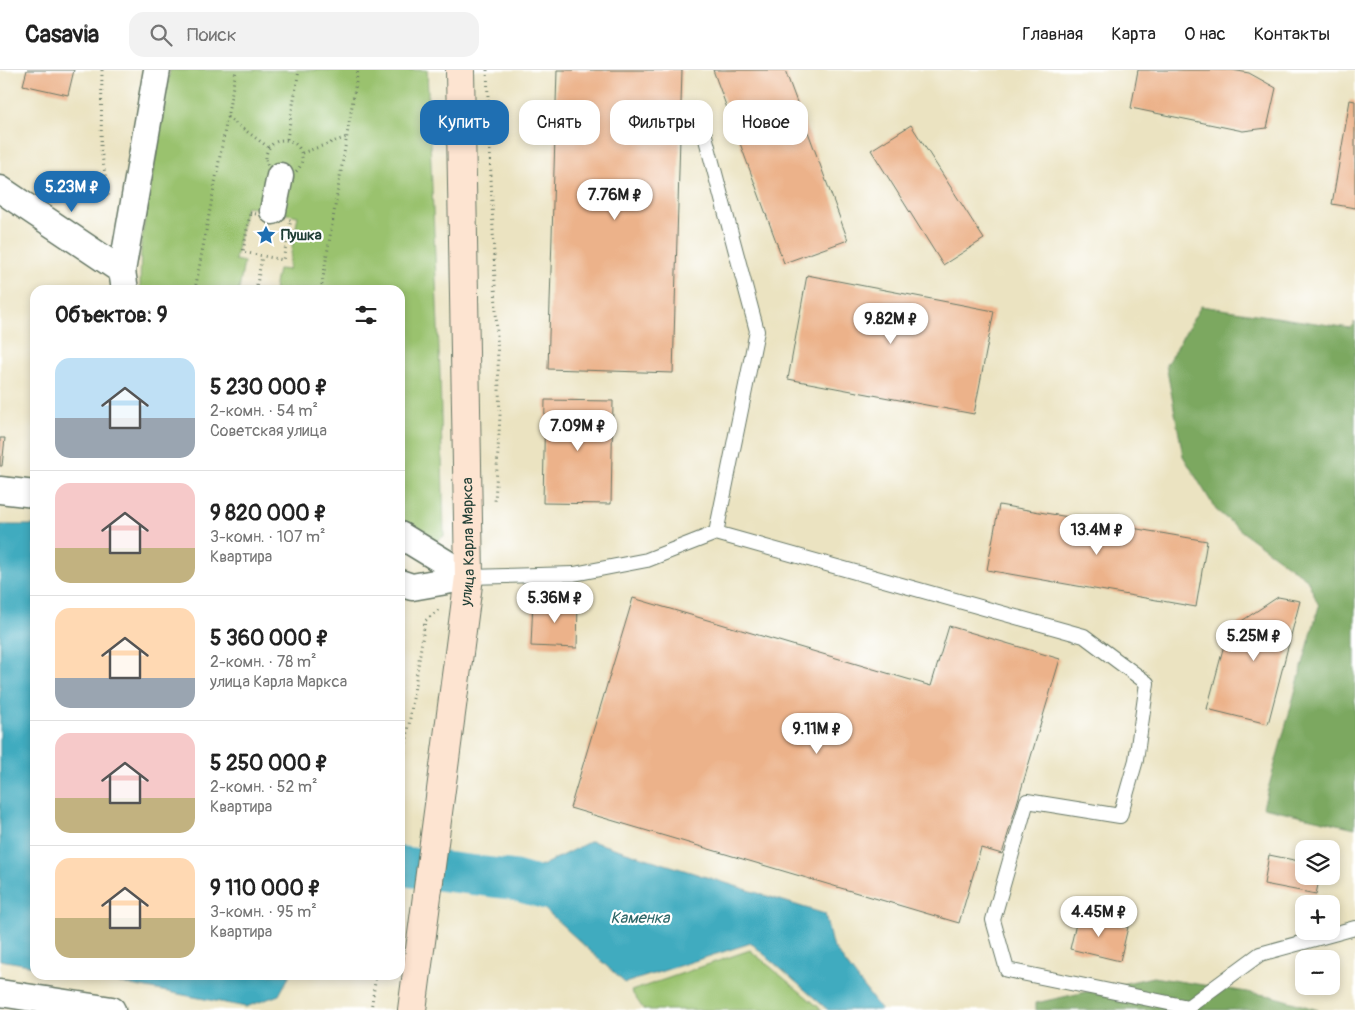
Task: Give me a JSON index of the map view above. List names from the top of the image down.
{
  "streets": {
    "main road": ["улица Карла Маркса"]
  },
  "water": ["Каменка"],
  "places": {
    "place": ["Пушка"]
  },
  "page": {
    "header": "Casavia",
    "search": "Поиск",
    "nav": [
      "Главная",
      "Карта",
      "О нас",
      "Контакты"
    ],
    "chip": [
      "Купить",
      "Снять",
      "Фильтры",
      "Новое"
    ],
    "price": [
      "5.23M ₽",
      "7.76M ₽",
      "9.82M ₽",
      "7.09M ₽",
      "13.4M ₽",
      "5.36M ₽",
      "5.25M ₽",
      "9.11M ₽",
      "4.45M ₽"
    ],
    "heading": "Объектов: 9",
    "list": [
      {
        "name": "5 230 000 ₽",
        "note": "2-комн. · 54 m² · Советская улица"
      },
      {
        "name": "9 820 000 ₽",
        "note": "3-комн. · 107 m² · Квартира"
      },
      {
        "name": "5 360 000 ₽",
        "note": "2-комн. · 78 m² · улица Карла Маркса"
      },
      {
        "name": "5 250 000 ₽",
        "note": "2-комн. · 52 m² · Квартира"
      },
      {
        "name": "9 110 000 ₽",
        "note": "3-комн. · 95 m² · Квартира"
      }
    ],
    "map_buttons": ["+", "−"]
  }
}
